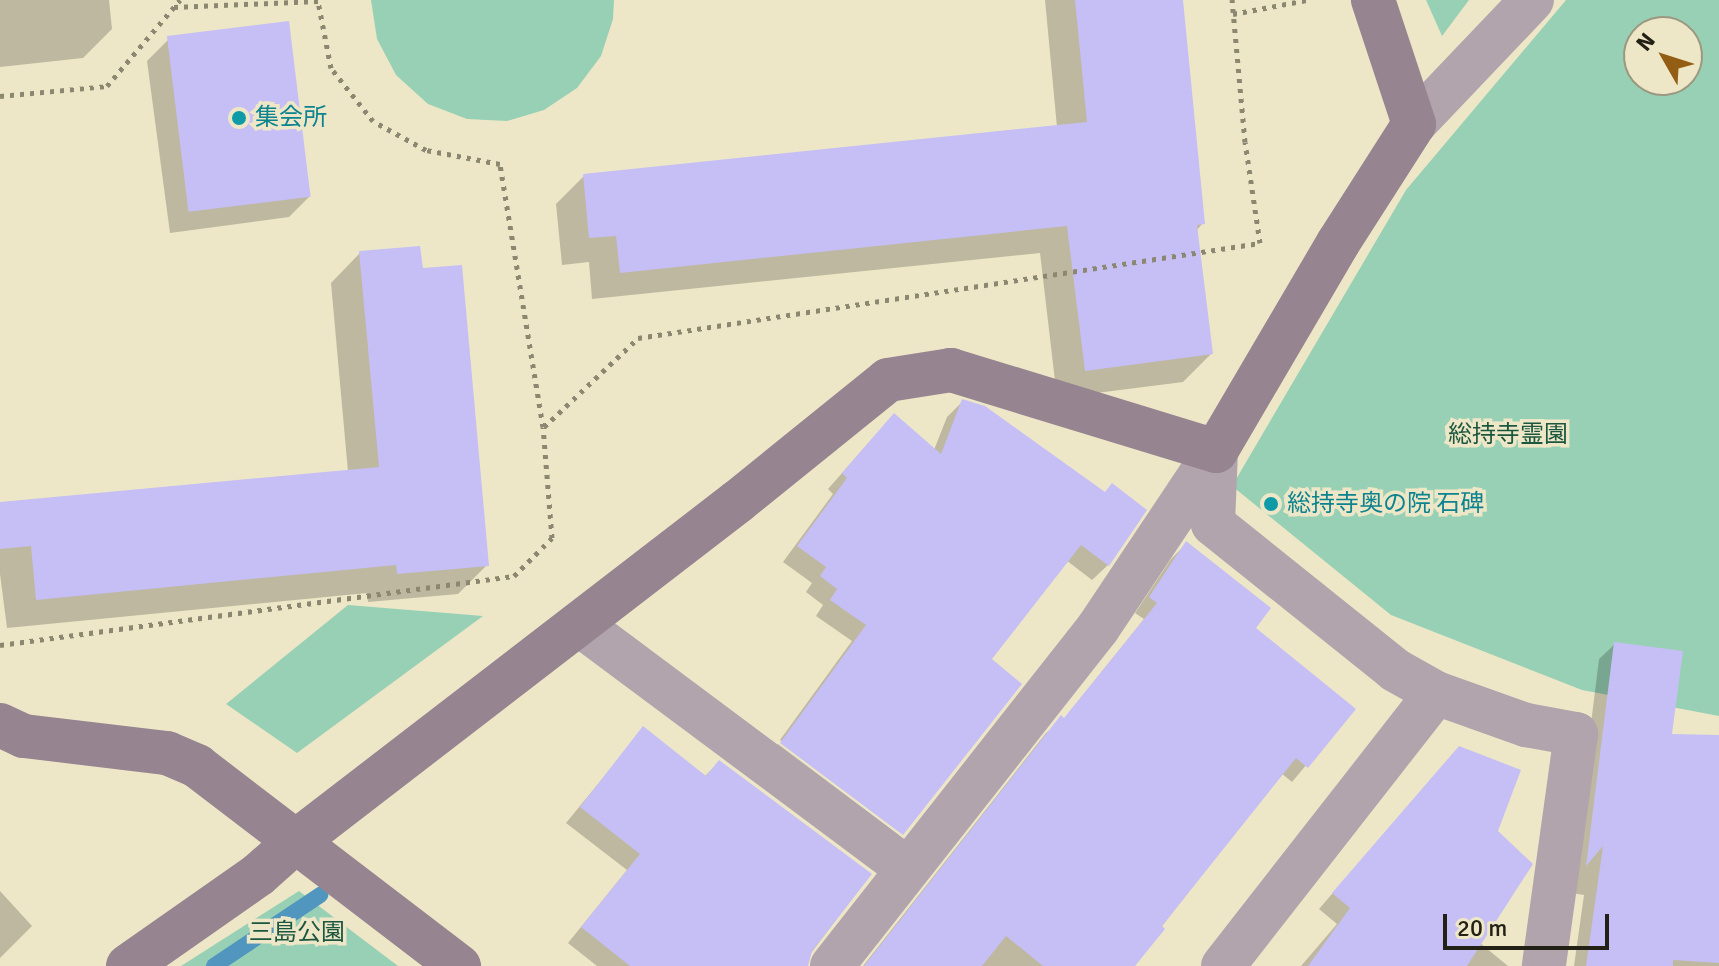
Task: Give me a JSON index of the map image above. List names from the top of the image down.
{
  "parks": ["総持寺霊園", "三島公園"],
  "places": ["集会所", "総持寺奥の院 石碑"],
  "scale_bar": "20 m",
  "north": "top left"
}
